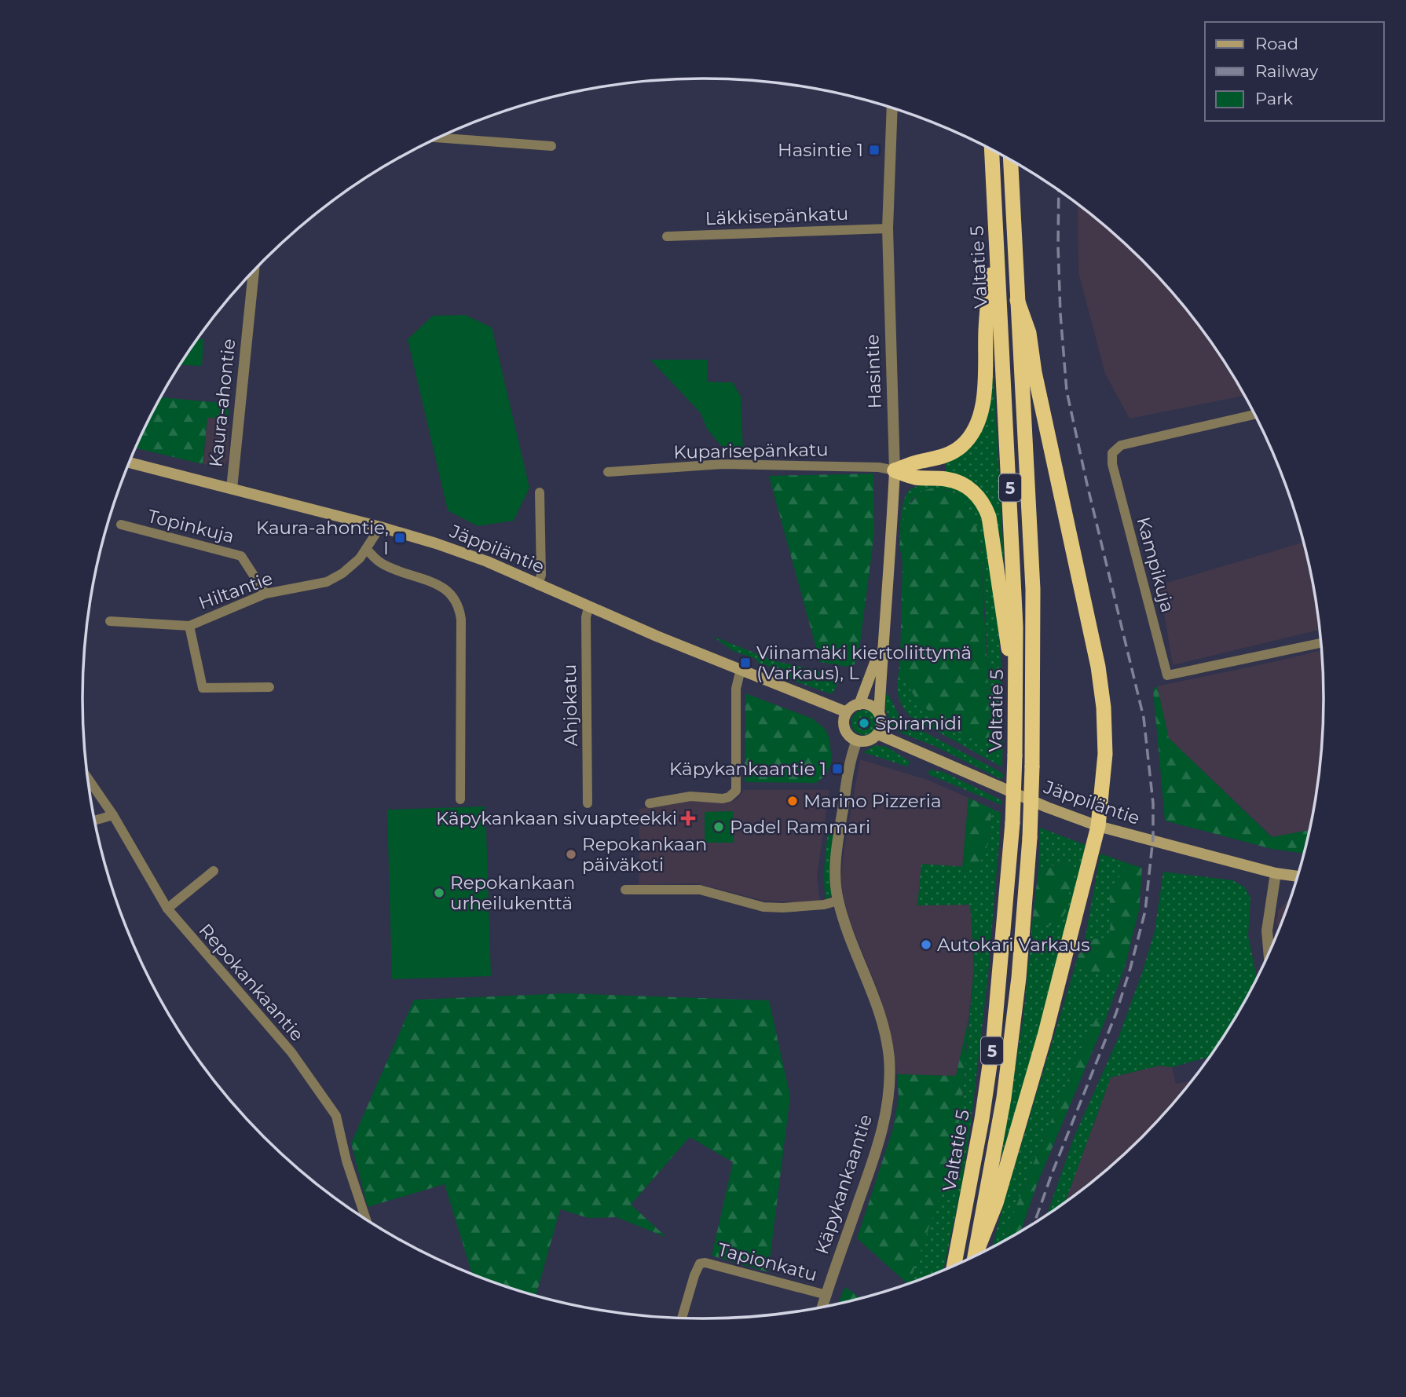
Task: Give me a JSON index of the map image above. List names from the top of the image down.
{
  "streets": {
    "highway": ["Valtatie 5", "5"],
    "main road": ["Hasintie", "Jäppiläntie"],
    "street": [
      "Läkkisepänkatu",
      "Kaura-ahontie",
      "Kuparisepänkatu",
      "Topinkuja",
      "Kampikuja",
      "Hiltantie",
      "Ahjokatu",
      "Repokankaantie",
      "Käpykankaantie",
      "Tapionkatu"
    ]
  },
  "crossings": [
    ["Läkkisepänkatu", "Hasintie"],
    ["Hasintie", "Kuparisepänkatu"],
    ["Hasintie", "Jäppiläntie"],
    ["Hasintie", "Käpykankaantie"],
    ["Kaura-ahontie", "Jäppiläntie"],
    ["Topinkuja", "Hiltantie"],
    ["Jäppiläntie", "Hiltantie"],
    ["Jäppiläntie", "Ahjokatu"],
    ["Jäppiläntie", "Käpykankaantie"],
    ["Käpykankaantie", "Tapionkatu"]
  ],
  "places": {
    "transit": [
      "Hasintie 1",
      "Kaura-ahontie, I",
      "Viinamäki kiertoliittymä (Varkaus), L",
      "Käpykankaantie 1"
    ],
    "other": [
      "Spiramidi",
      "Marino Pizzeria",
      "Padel Rammari",
      "Repokankaan päiväkoti",
      "Repokankaan urheilukenttä",
      "Autokari Varkaus"
    ],
    "health": ["Käpykankaan sivuapteekki"]
  },
  "legend": ["Road", "Railway", "Park"]
}
